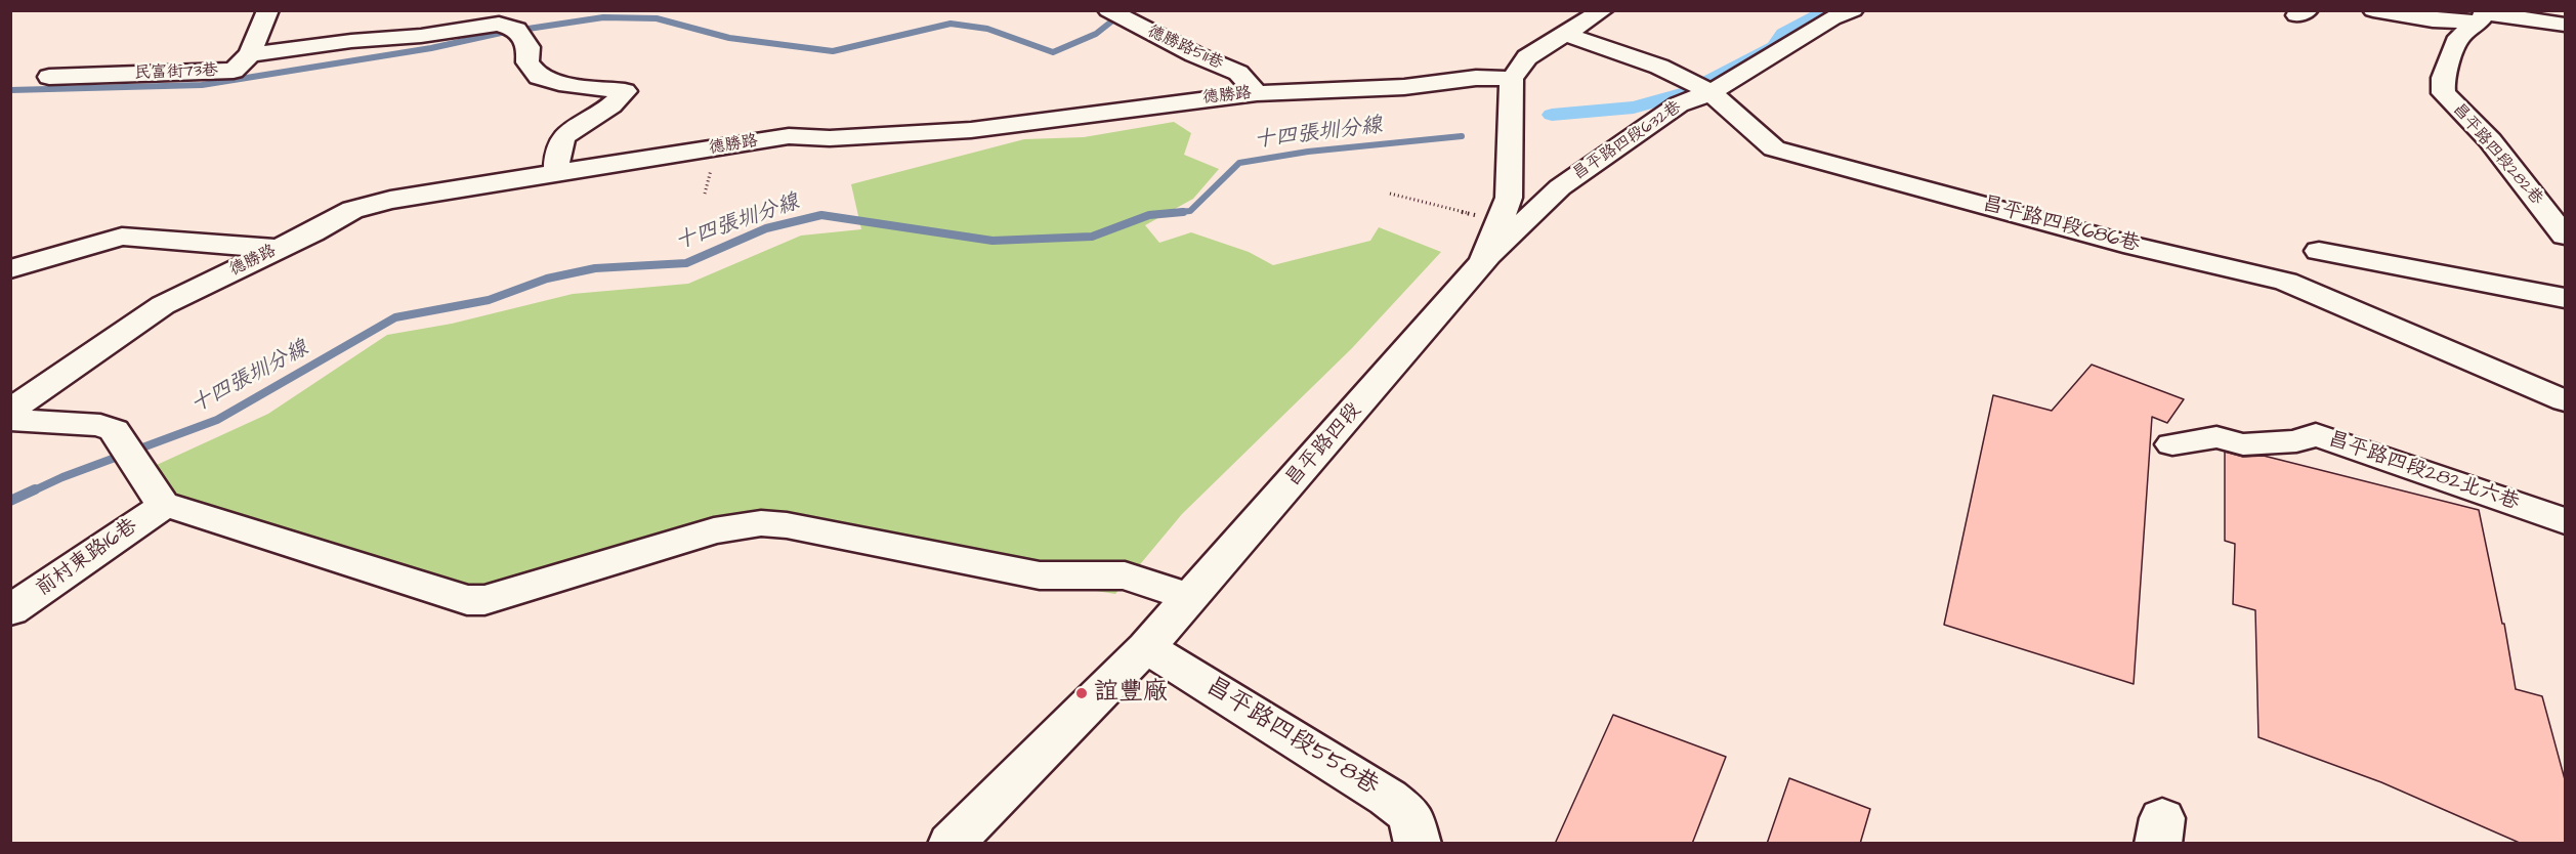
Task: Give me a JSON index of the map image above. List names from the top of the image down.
{
  "streets": {
    "street": [
      "德勝路511巷",
      "民富街73巷",
      "德勝路",
      "昌平路四段632巷",
      "昌平路四段282巷",
      "昌平路四段686巷",
      "昌平路四段",
      "昌平路四段282北六巷",
      "前村東路16巷",
      "昌平路四段558巷"
    ]
  },
  "crossings": [
    ["德勝路511巷", "德勝路"],
    ["德勝路", "昌平路四段"],
    ["昌平路四段632巷", "昌平路四段686巷"],
    ["昌平路四段632巷", "昌平路四段"],
    ["昌平路四段", "昌平路四段558巷"]
  ],
  "water": ["十四張圳分線"],
  "places": ["誼豐廠"]
}
